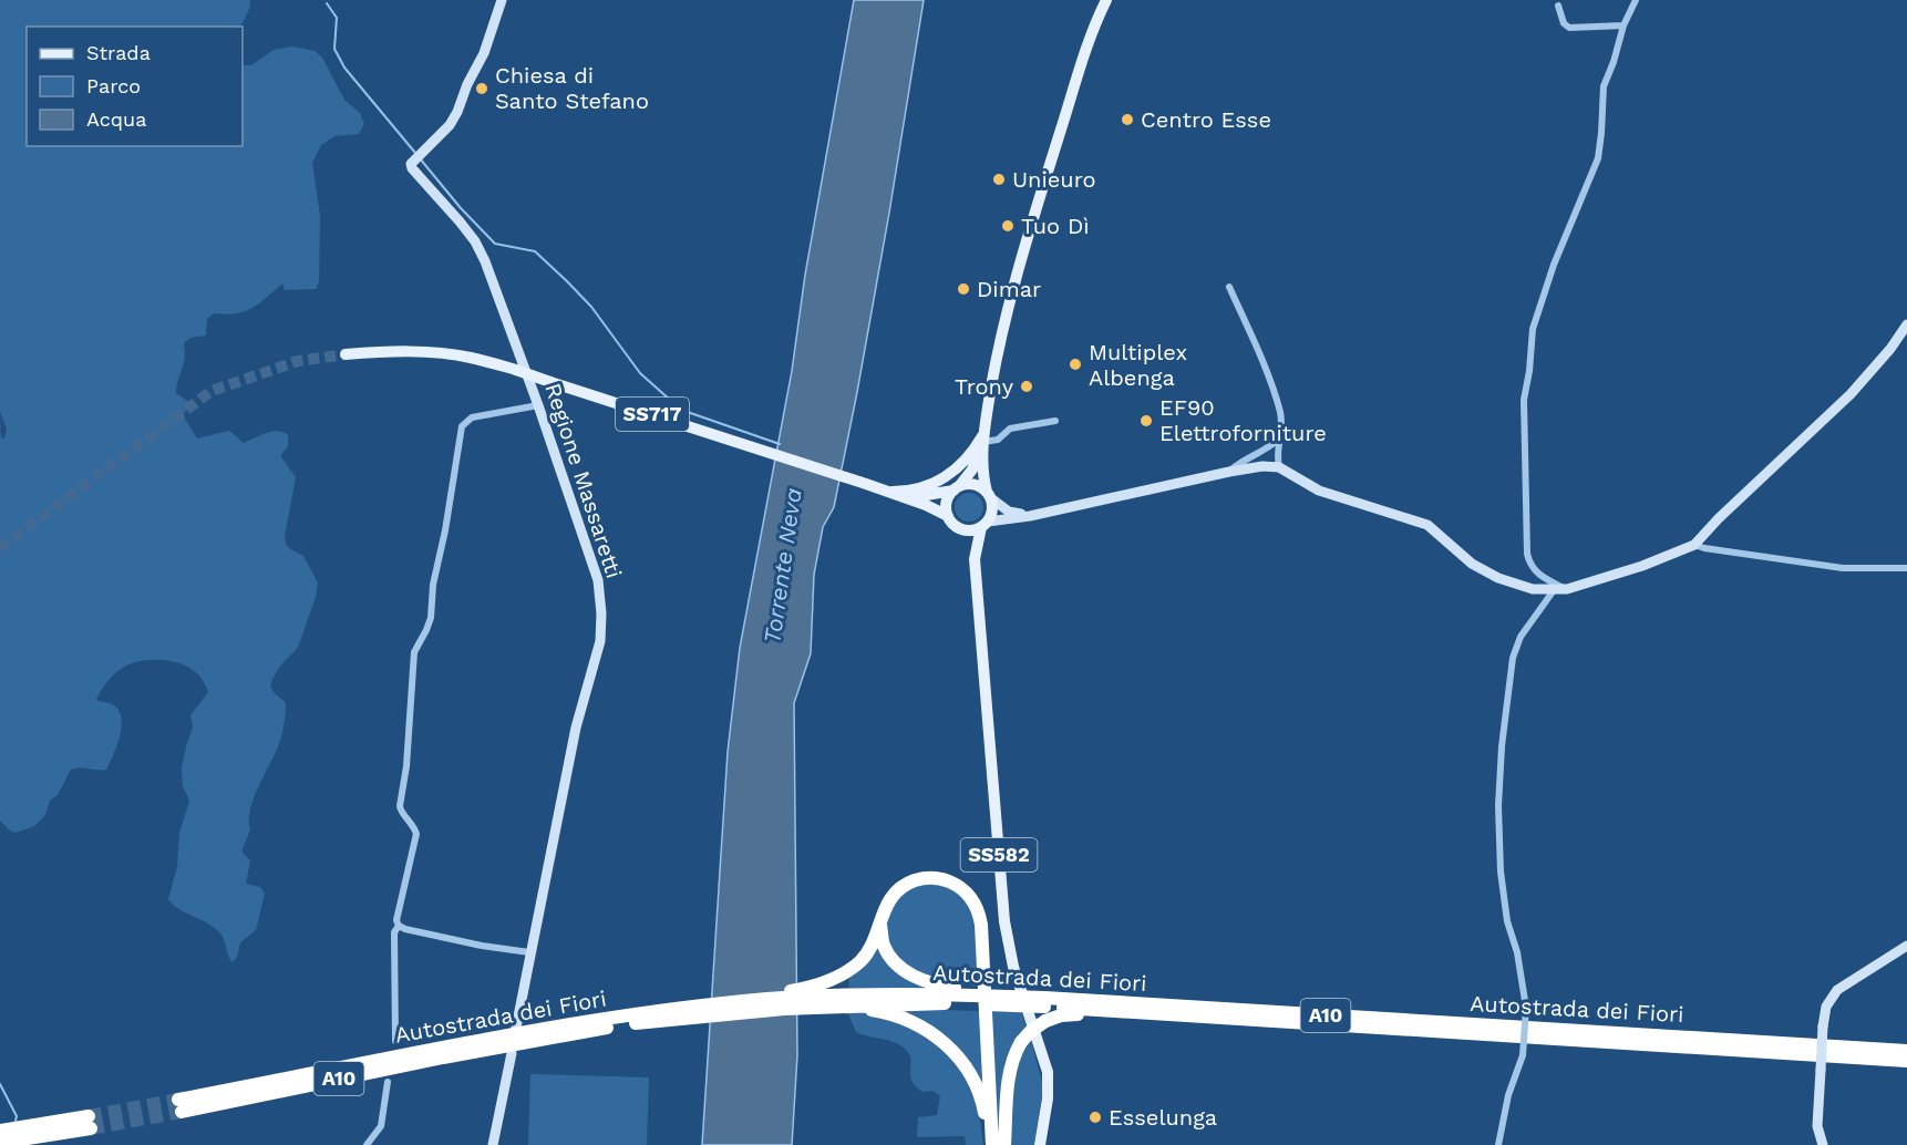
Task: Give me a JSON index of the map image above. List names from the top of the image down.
{
  "streets": {
    "highway": ["Autostrada dei Fiori", "A10"],
    "main road": ["SS717", "SS582"],
    "street": ["Regione Massaretti"]
  },
  "crossings": [
    ["SS717", "SS582"]
  ],
  "water": ["Torrente Neva"],
  "places": [
    "Chiesa di Santo Stefano",
    "Centro Esse",
    "Unieuro",
    "Tuo Dì",
    "Dimar",
    "Multiplex Albenga",
    "Trony",
    "EF90 Elettroforniture",
    "Esselunga"
  ],
  "legend": ["Strada", "Parco", "Acqua"]
}
